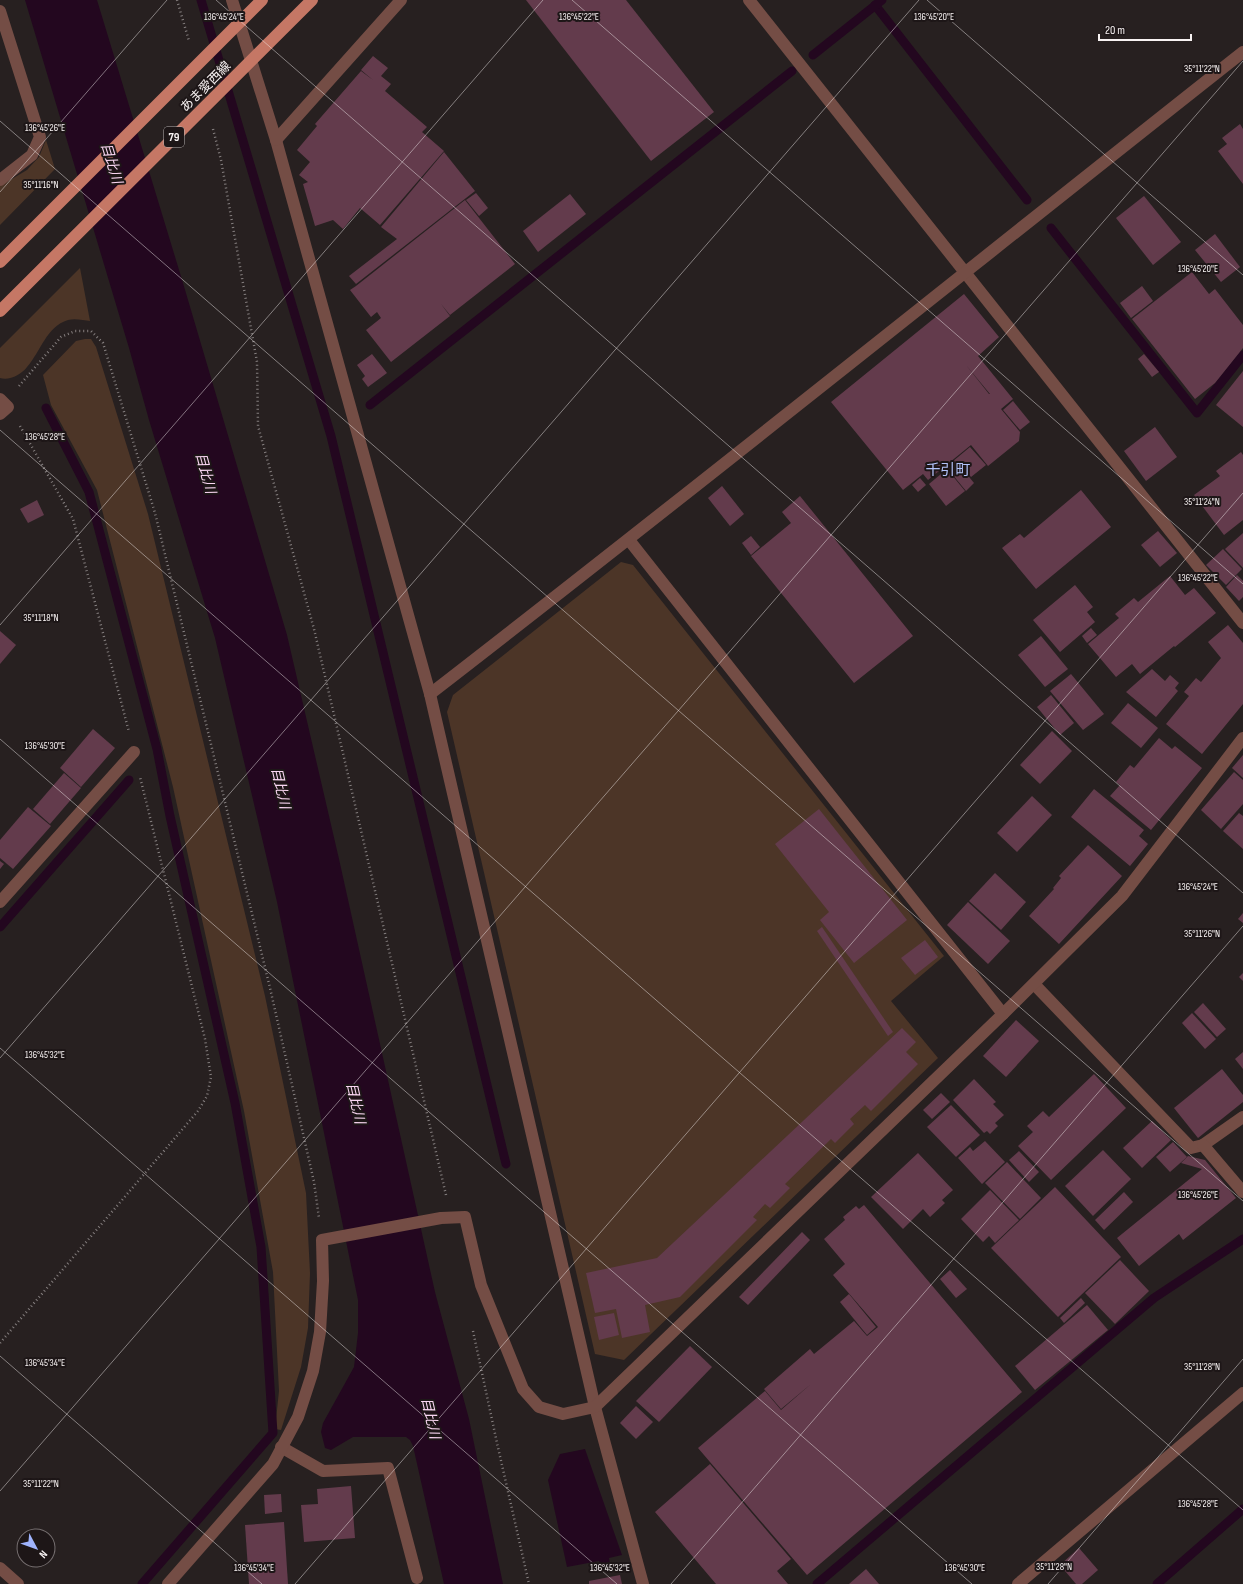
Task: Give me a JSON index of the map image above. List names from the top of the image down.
{
  "streets": {
    "main road": ["あま愛西線", "79"]
  },
  "districts": ["千引町"],
  "water": ["目比川"],
  "scale_bar": "20 m",
  "north": "bottom right",
  "coordinates": [
    "136°45'24\"E",
    "136°45'22\"E",
    "136°45'20\"E",
    "35°11'22\"N",
    "136°45'26\"E",
    "35°11'16\"N",
    "136°45'28\"E",
    "35°11'24\"N",
    "35°11'18\"N",
    "136°45'30\"E",
    "35°11'26\"N",
    "136°45'32\"E",
    "136°45'34\"E",
    "35°11'28\"N"
  ]
}
